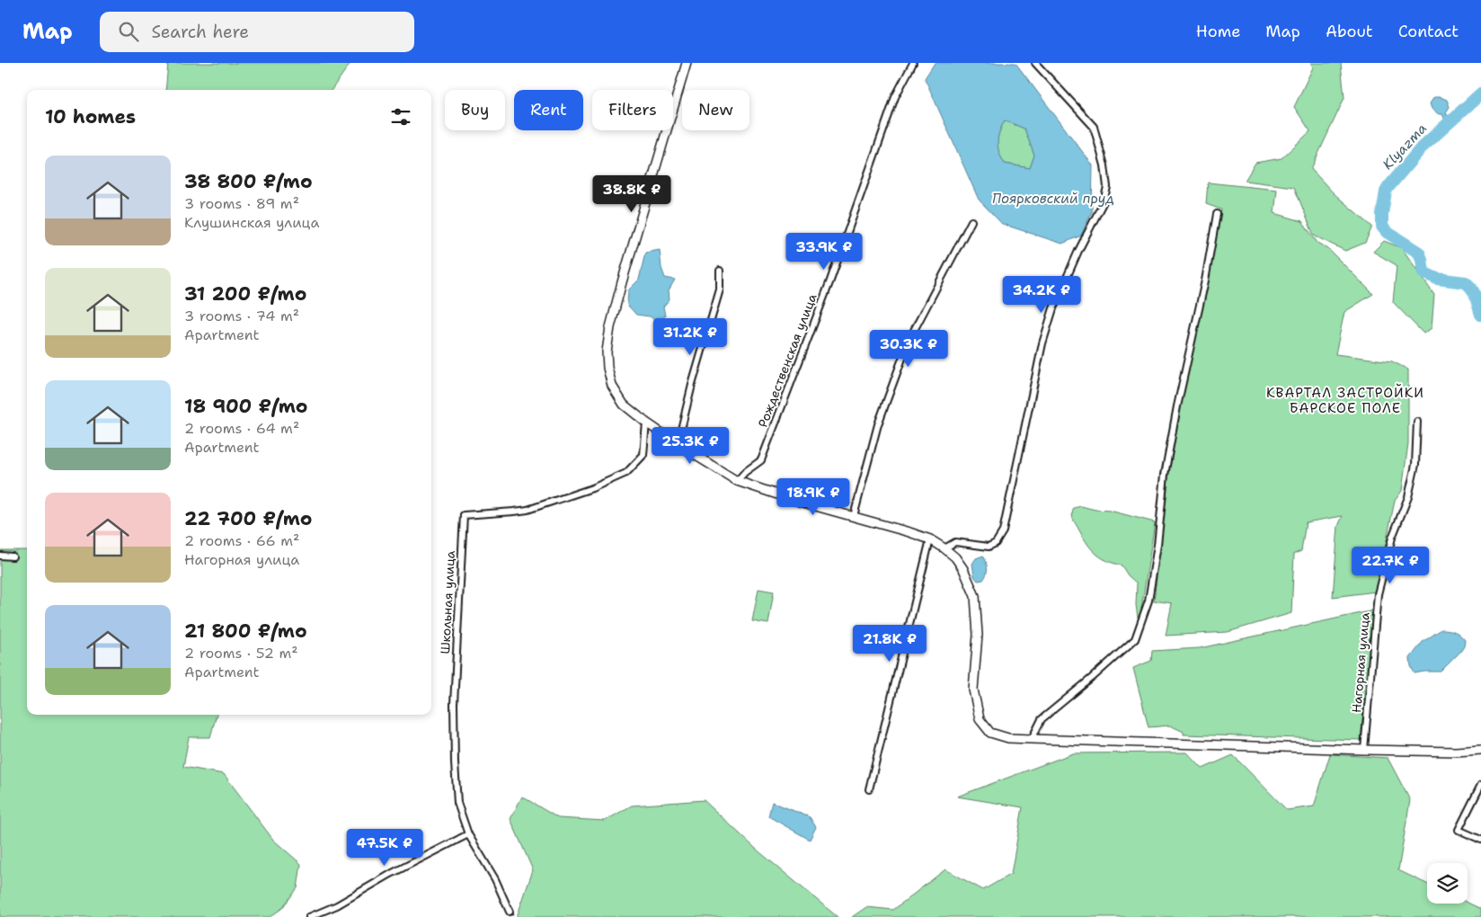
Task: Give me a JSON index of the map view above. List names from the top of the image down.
{
  "streets": {
    "street": ["Рождественская улица", "Школьная улица", "Нагорная улица"]
  },
  "districts": ["КВАРТАЛ ЗАСТРОЙКИ БАРСКОЕ ПОЛЕ"],
  "water": ["Klyazma", "Поярковский пруд"],
  "page": {
    "header": "Map",
    "search": "Search here",
    "nav": [
      "Home",
      "Map",
      "About",
      "Contact"
    ],
    "chip": [
      "Buy",
      "Rent",
      "Filters",
      "New"
    ],
    "heading": "10 homes",
    "list": [
      {
        "name": "38 800 ₽/mo",
        "note": "3 rooms · 89 m² · Клушинская улица"
      },
      {
        "name": "31 200 ₽/mo",
        "note": "3 rooms · 74 m² · Apartment"
      },
      {
        "name": "18 900 ₽/mo",
        "note": "2 rooms · 64 m² · Apartment"
      },
      {
        "name": "22 700 ₽/mo",
        "note": "2 rooms · 66 m² · Нагорная улица"
      },
      {
        "name": "21 800 ₽/mo",
        "note": "2 rooms · 52 m² · Apartment"
      }
    ],
    "price": [
      "38.8K ₽",
      "33.9K ₽",
      "34.2K ₽",
      "31.2K ₽",
      "30.3K ₽",
      "25.3K ₽",
      "18.9K ₽",
      "22.7K ₽",
      "21.8K ₽",
      "47.5K ₽"
    ]
  }
}
